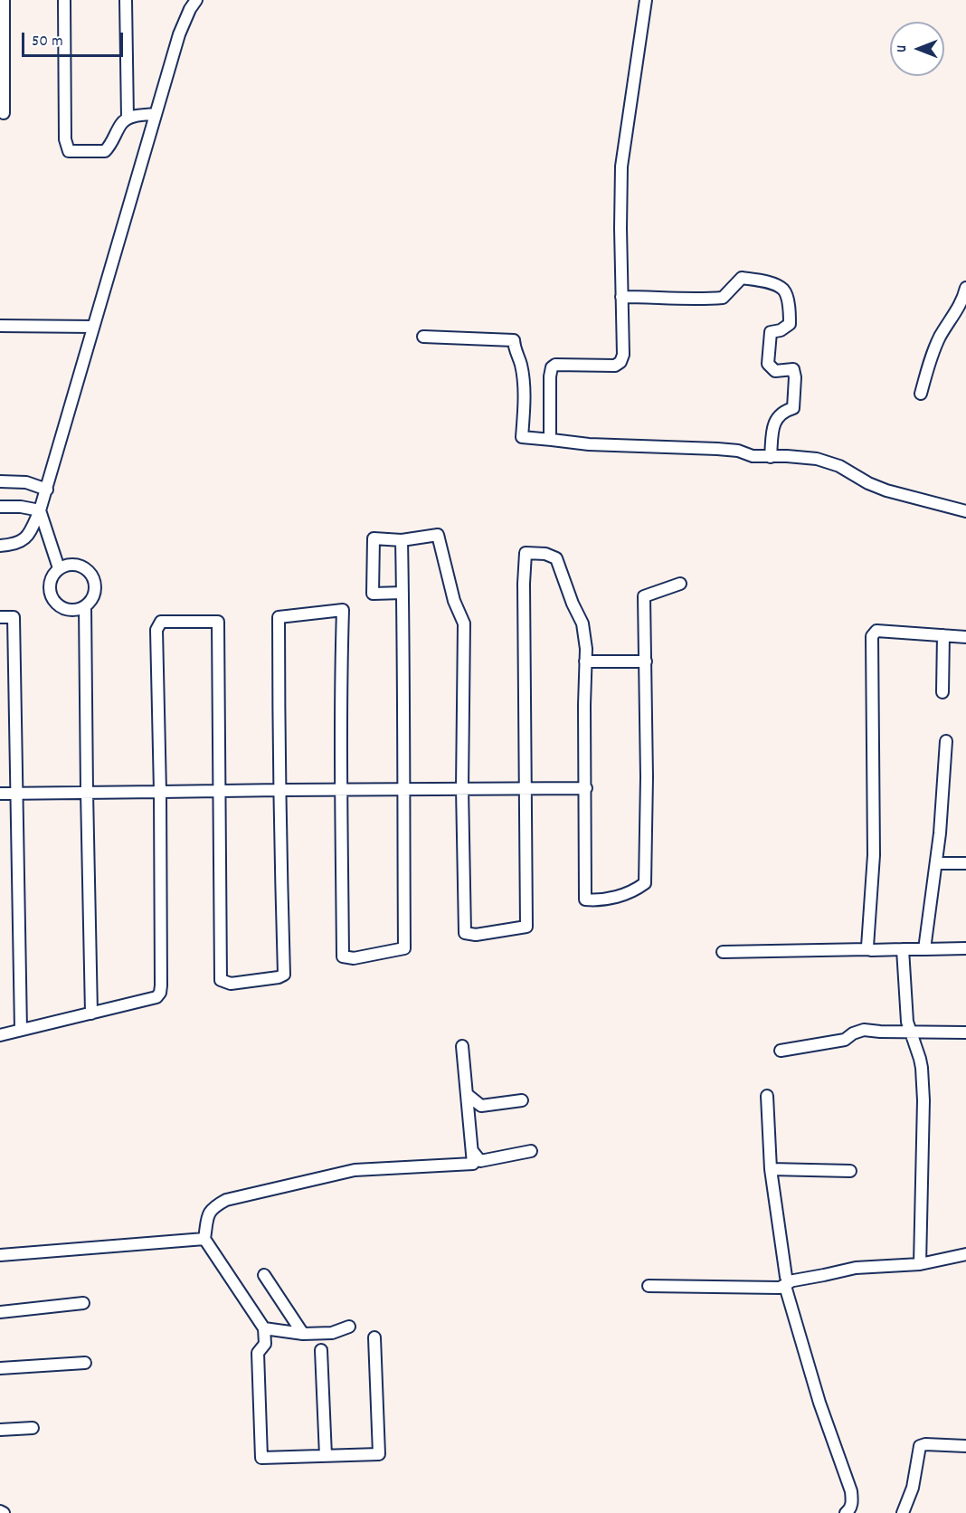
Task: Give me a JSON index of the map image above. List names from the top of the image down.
{
  "scale_bar": "50 m",
  "north": "left"
}
